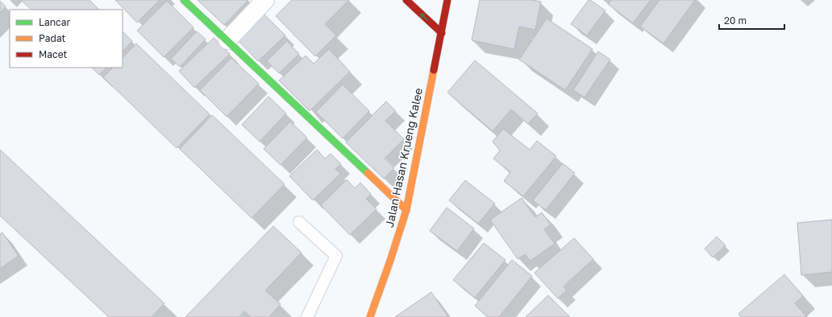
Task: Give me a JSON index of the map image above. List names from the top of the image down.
{
  "streets": {
    "street": ["Jalan Hasan Krueng Kalee"]
  },
  "legend": ["Lancar", "Padat", "Macet"],
  "scale_bar": "20 m"
}
